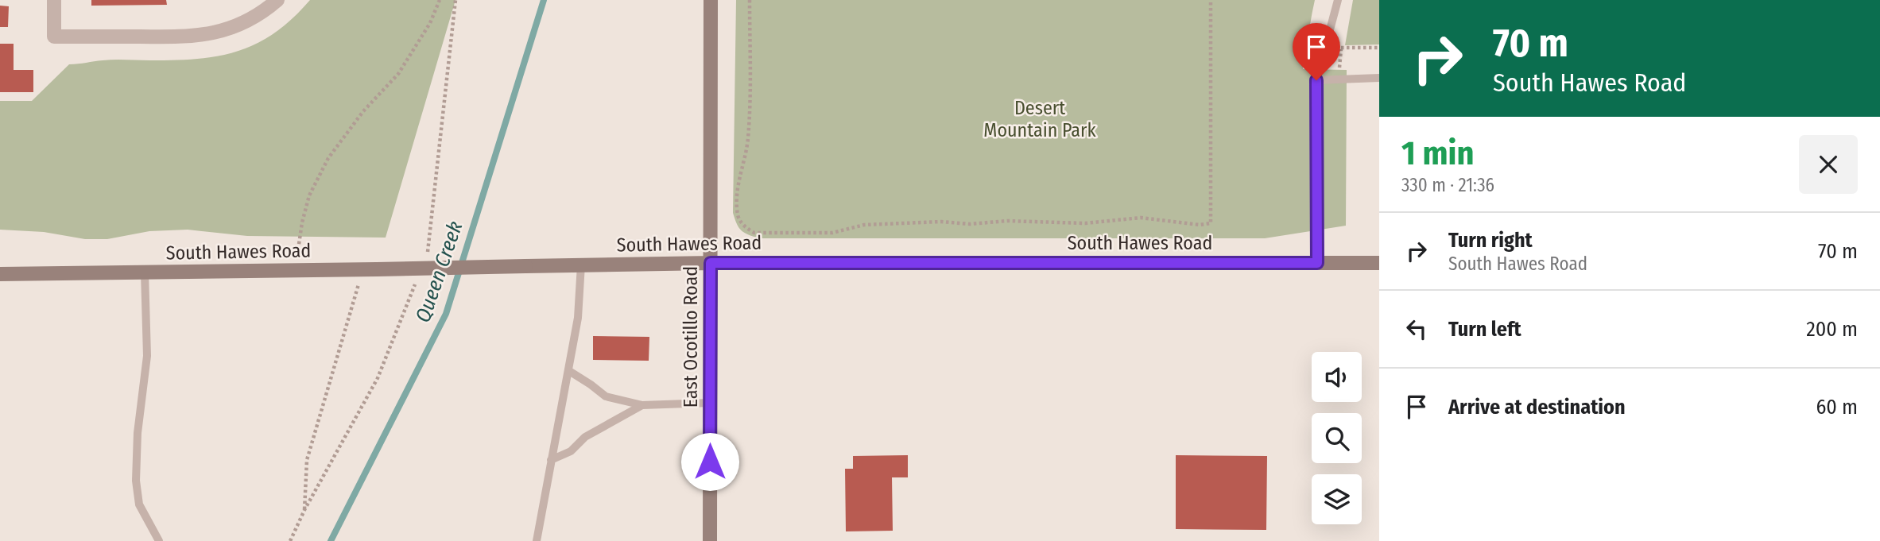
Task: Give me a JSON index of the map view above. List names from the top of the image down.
{
  "streets": {
    "main road": ["South Hawes Road", "East Ocotillo Road"]
  },
  "crossings": [
    ["South Hawes Road", "East Ocotillo Road"]
  ],
  "water": ["Queen Creek"],
  "parks": ["Desert Mountain Park"],
  "page": {
    "turn": ["70 m", "South Hawes Road"],
    "heading": ["1 min", "330 m · 21:36"],
    "list": [
      {
        "name": "Turn right",
        "note": "South Hawes Road",
        "value": "70 m"
      },
      {
        "name": "Turn left",
        "value": "200 m"
      },
      {
        "name": "Arrive at destination",
        "value": "60 m"
      }
    ]
  }
}
